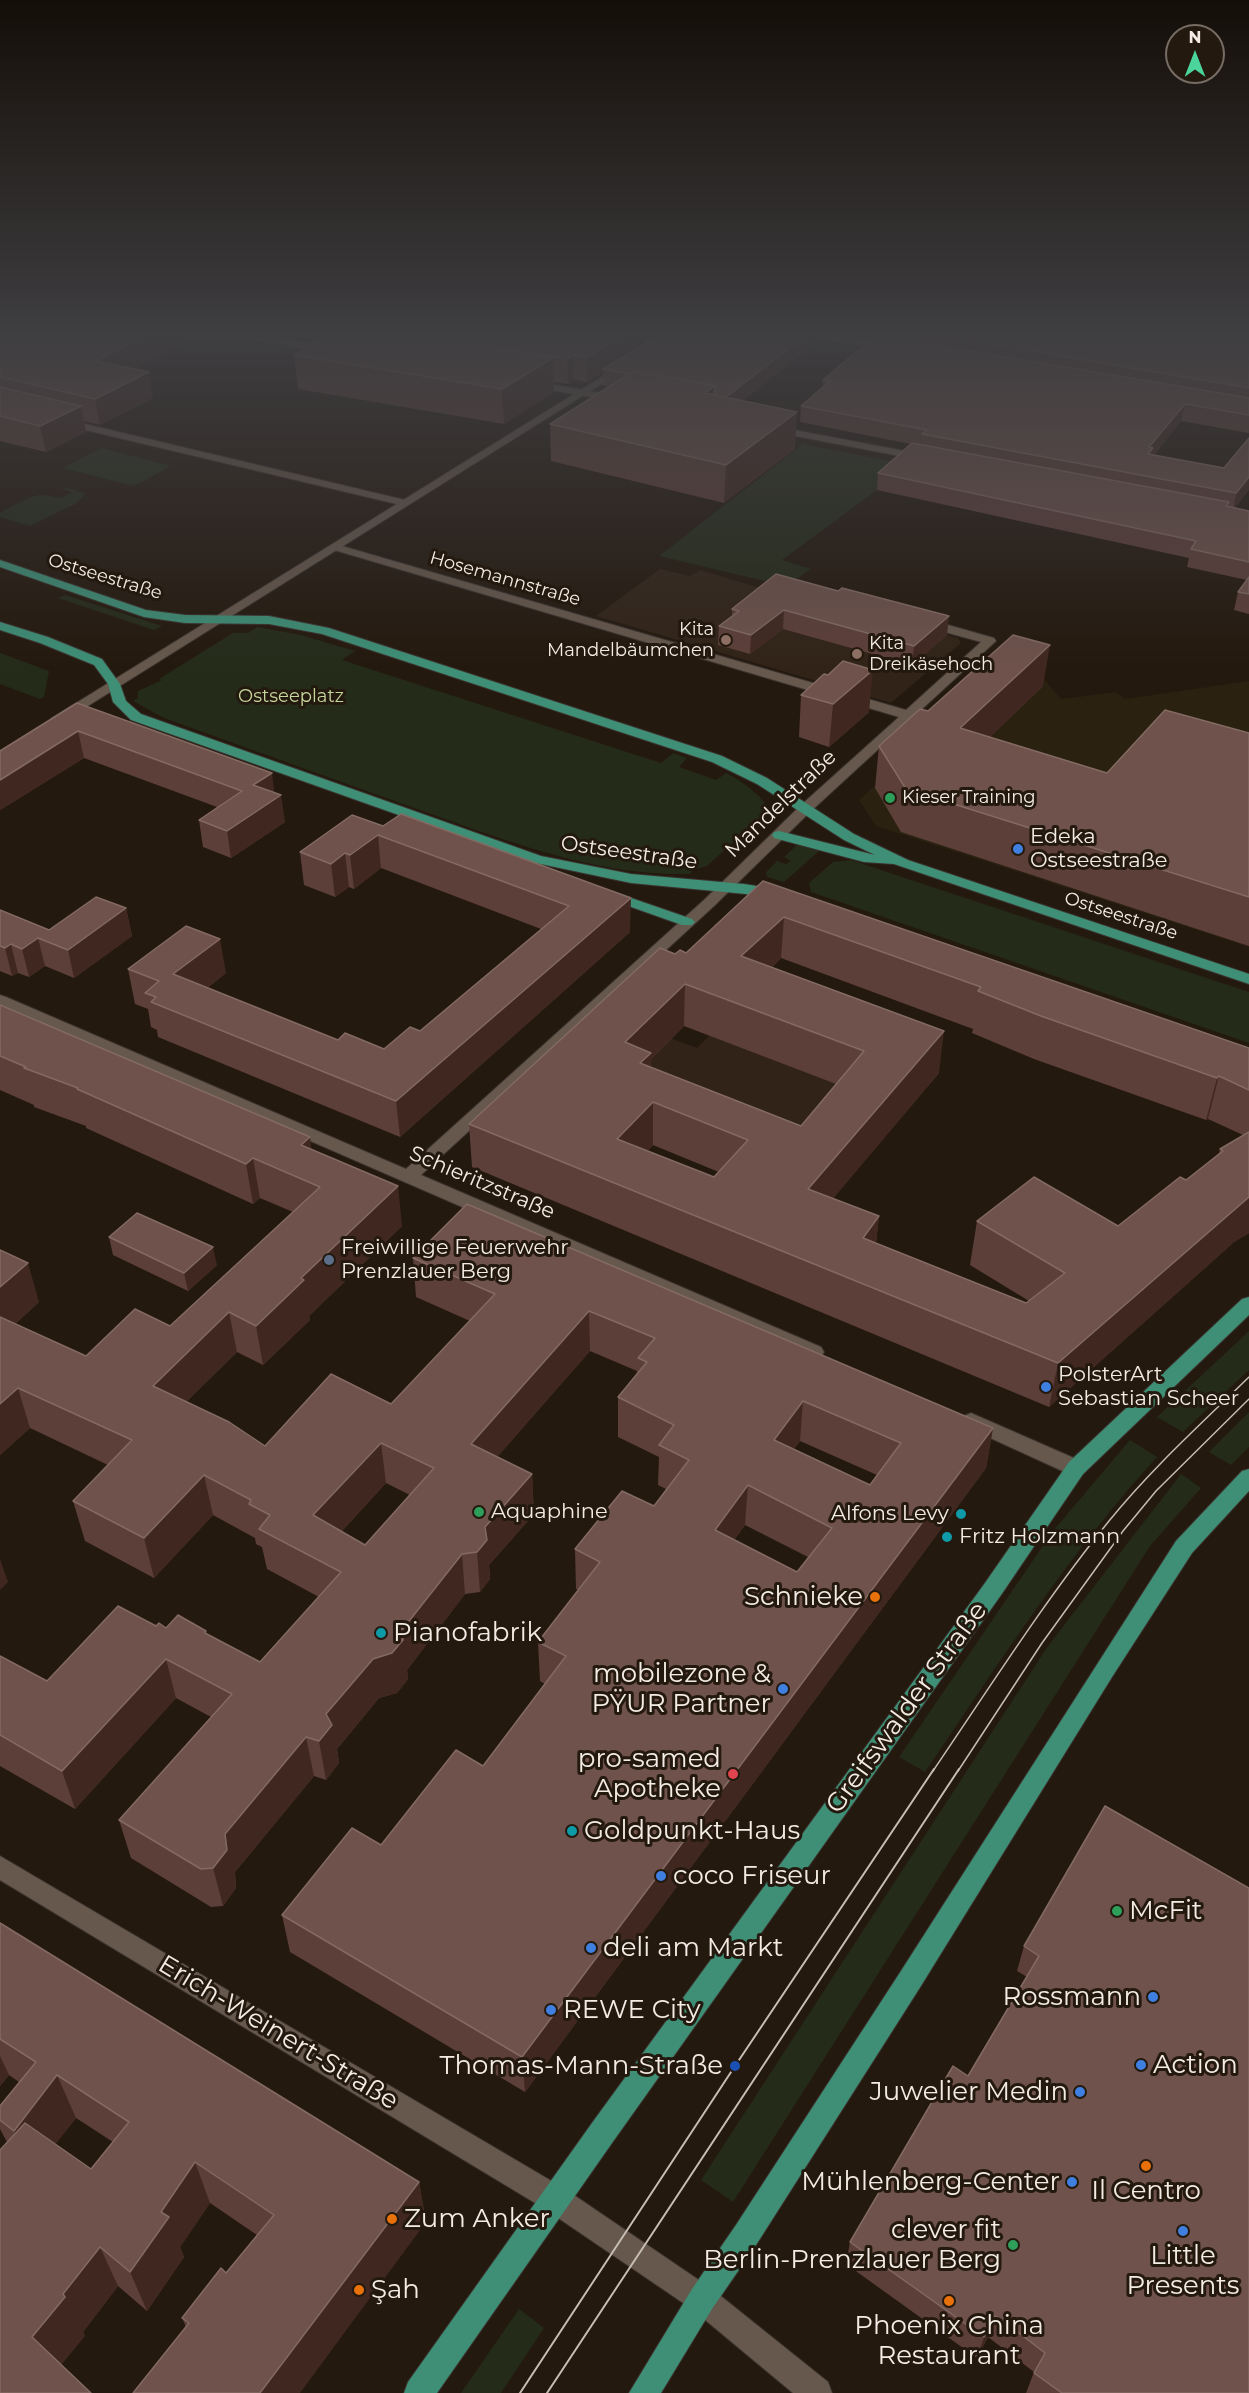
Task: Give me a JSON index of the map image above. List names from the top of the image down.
{
  "streets": {
    "main road": ["Ostseestraße", "Greifswalder Straße"],
    "street": [
      "Hosemannstraße",
      "Mandelstraße",
      "Schieritzstraße",
      "Erich-Weinert-Straße"
    ]
  },
  "crossings": [
    ["Ostseestraße", "Mandelstraße"],
    ["Hosemannstraße", "Mandelstraße"],
    ["Mandelstraße", "Schieritzstraße"],
    ["Greifswalder Straße", "Erich-Weinert-Straße"]
  ],
  "parks": ["Ostseeplatz"],
  "places": [
    "Kita Mandelbäumchen",
    "Kita Dreikäsehoch",
    "Kieser Training",
    "Edeka Ostseestraße",
    "Freiwillige Feuerwehr Prenzlauer Berg",
    "PolsterArt Sebastian Scheer",
    "Aquaphine",
    "Alfons Levy",
    "Fritz Holzmann",
    "Schnieke",
    "Pianofabrik",
    "mobilezone & PŸUR Partner",
    "pro-samed Apotheke",
    "Goldpunkt-Haus",
    "coco Friseur",
    "McFit",
    "deli am Markt",
    "Rossmann",
    "REWE City",
    "Action",
    "Thomas-Mann-Straße",
    "Juwelier Medin",
    "Il Centro",
    "Mühlenberg-Center",
    "Zum Anker",
    "Little Presents",
    "clever fit Berlin-Prenzlauer Berg",
    "Şah",
    "Phoenix China Restaurant"
  ],
  "north": "top"
}
